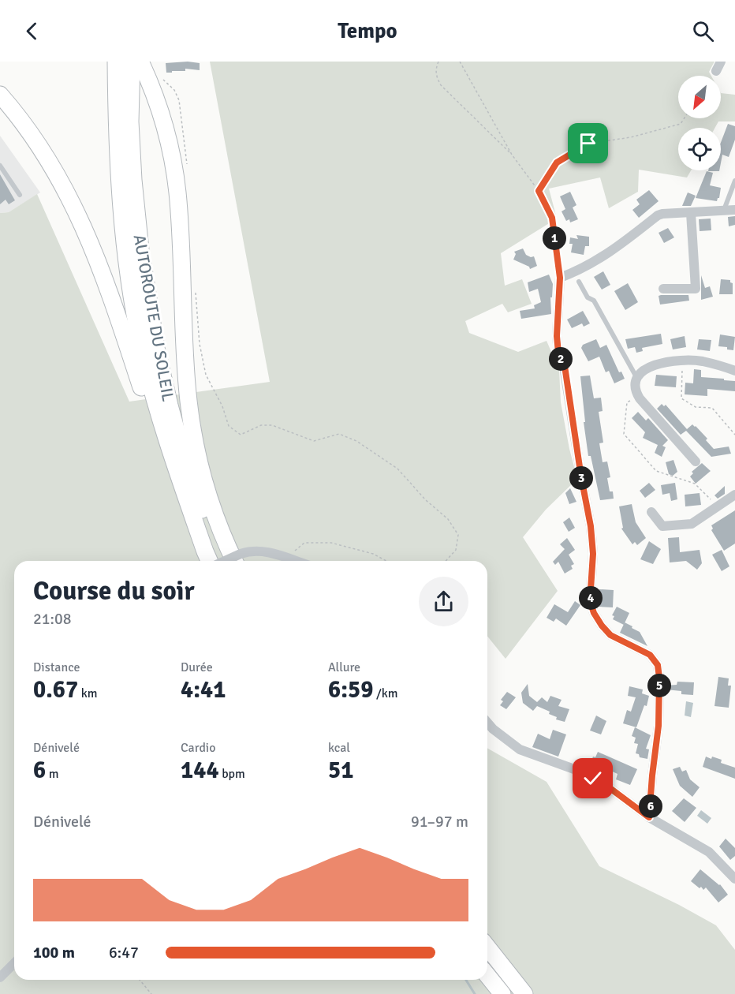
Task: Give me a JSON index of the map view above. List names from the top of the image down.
{
  "streets": {
    "highway": ["AUTOROUTE DU SOLEIL"]
  },
  "north": "bottom left",
  "page": {
    "header": "Tempo",
    "pins": [
      "1",
      "2",
      "3",
      "4",
      "5",
      "6"
    ],
    "heading": ["Course du soir", "21:08"],
    "stats": [
      ["Distance", "0.67 km"],
      ["Durée", "4:41"],
      ["Allure", "6:59 /km"],
      ["Dénivelé", "6 m"],
      ["Cardio", "144 bpm"],
      ["kcal", "51"]
    ],
    "chart": ["Dénivelé", "91–97 m"],
    "list": [
      {
        "name": "100 m",
        "note": "6:47"
      }
    ]
  }
}
